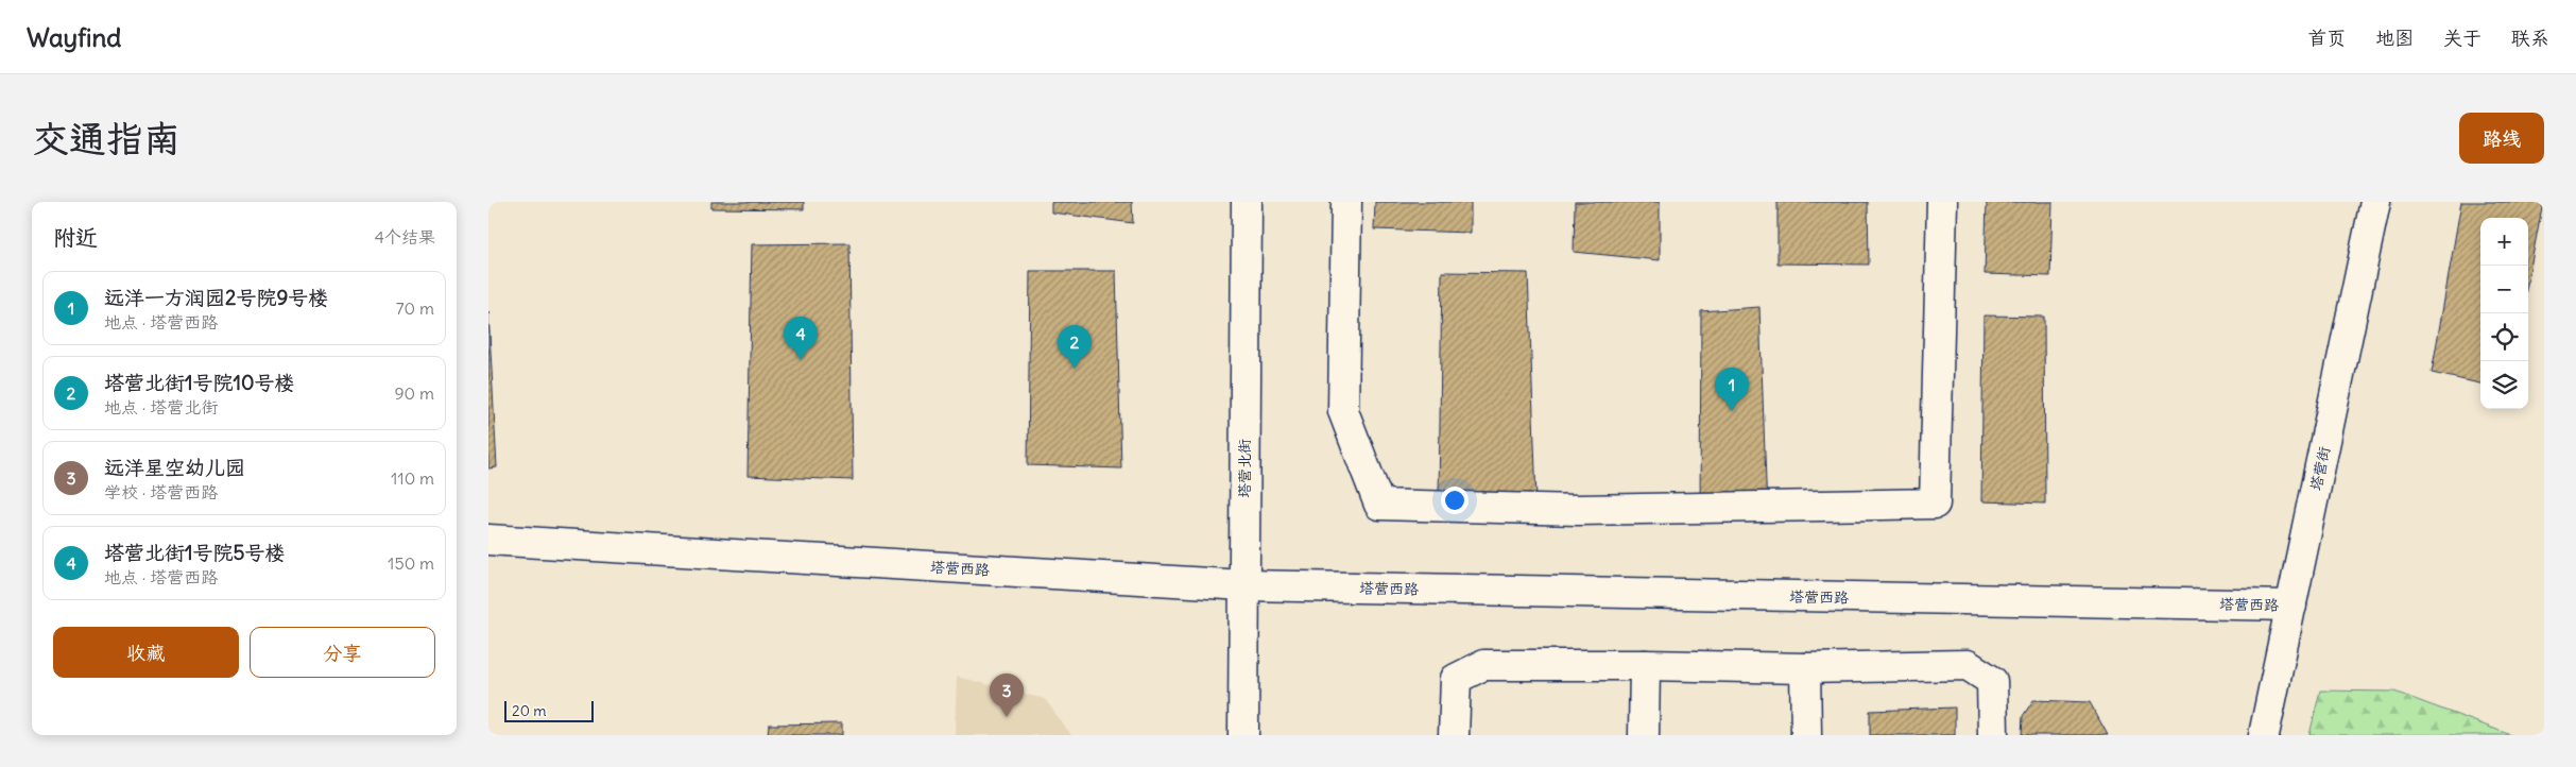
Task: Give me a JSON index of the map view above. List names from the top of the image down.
{
  "streets": {
    "street": ["塔营北街", "塔营街", "塔营西路"]
  },
  "crossings": [
    ["塔营北街", "塔营西路"],
    ["塔营街", "塔营西路"]
  ],
  "scale_bar": "20 m",
  "page": {
    "header": "Wayfind",
    "nav": [
      "首页",
      "地图",
      "关于",
      "联系"
    ],
    "buttons": [
      "路线",
      ["收藏", "分享"]
    ],
    "title": "交通指南",
    "heading": ["附近", "4个结果"],
    "map_buttons": ["+", "−"],
    "list": [
      {
        "mark": "1",
        "name": "远洋一方润园2号院9号楼",
        "note": "地点 · 塔营西路",
        "value": "70 m"
      },
      {
        "mark": "2",
        "name": "塔营北街1号院10号楼",
        "note": "地点 · 塔营北街",
        "value": "90 m"
      },
      {
        "mark": "3",
        "name": "远洋星空幼儿园",
        "note": "学校 · 塔营西路",
        "value": "110 m"
      },
      {
        "mark": "4",
        "name": "塔营北街1号院5号楼",
        "note": "地点 · 塔营西路",
        "value": "150 m"
      }
    ],
    "pins": [
      "4",
      "2",
      "1",
      "3"
    ],
    "scale": "20 m"
  }
}
